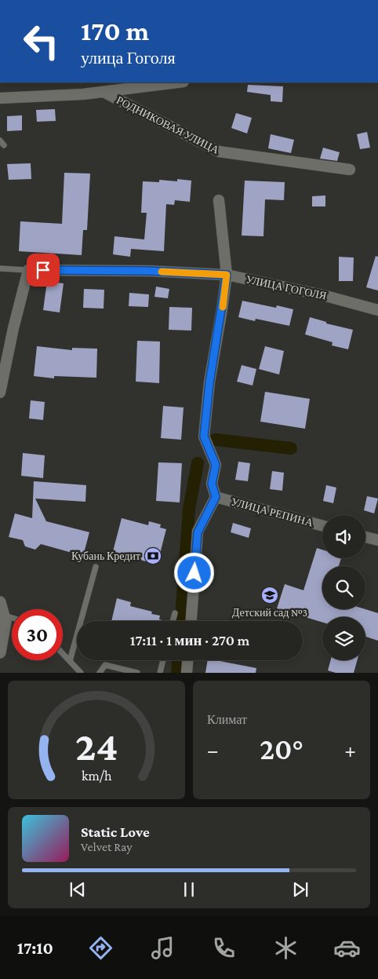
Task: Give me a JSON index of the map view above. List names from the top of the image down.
{
  "streets": {
    "street": ["РОДНИКОВАЯ УЛИЦА", "УЛИЦА ГОГОЛЯ", "УЛИЦА РЕПИНА"]
  },
  "places": {
    "bank": ["Кубань Кредит"],
    "school or university": ["Детский сад №3"]
  },
  "page": {
    "turn": ["170 m", "улица Гоголя"],
    "limit": "30",
    "trip": "17:11 · 1 мин · 270 m",
    "tile": "Климат",
    "heat": ["−", "20°", "+"],
    "song": ["Static Love", "Velvet Ray"],
    "tabs": "17:10",
    "gauge": ["24", "km/h"]
  }
}
